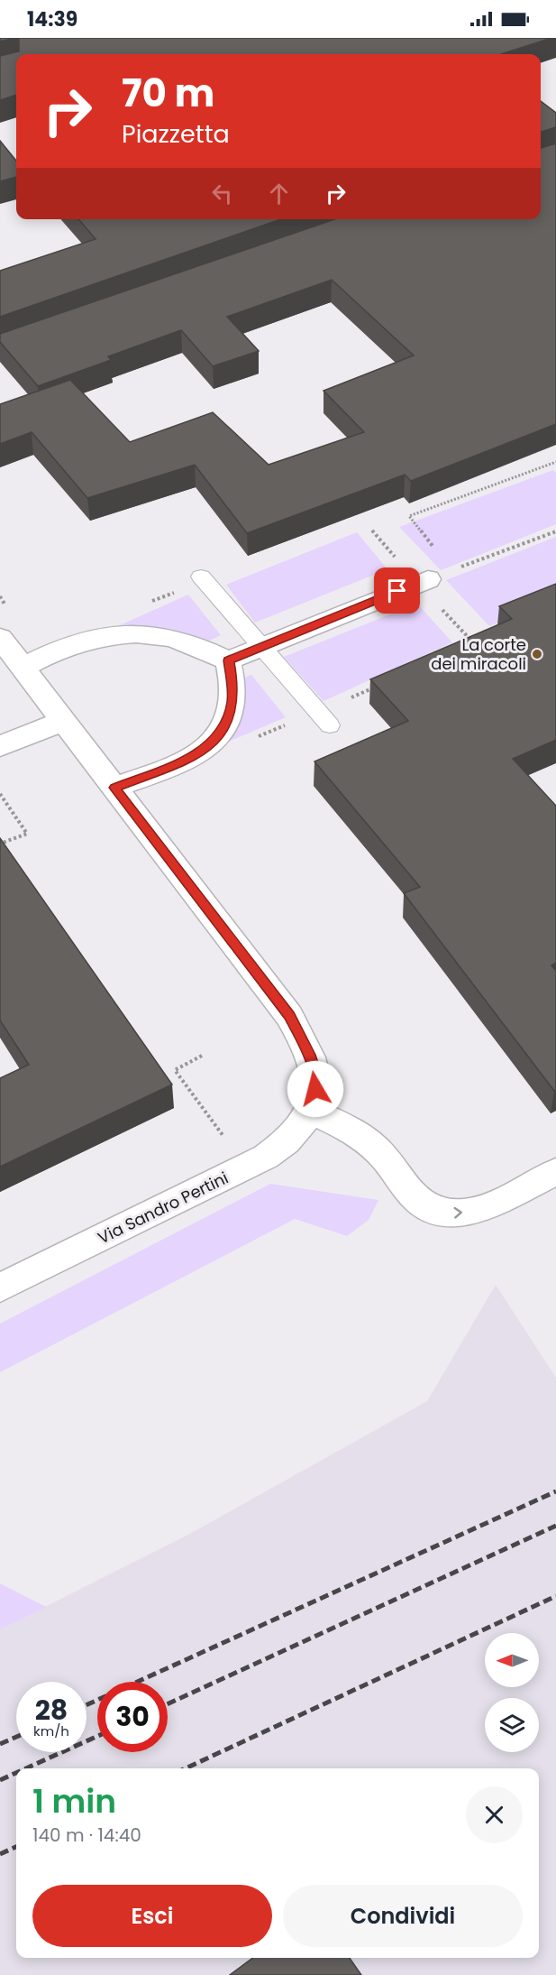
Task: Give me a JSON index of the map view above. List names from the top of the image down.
{
  "streets": {
    "street": ["Via Sandro Pertini"]
  },
  "places": ["La corte dei miracoli"],
  "north": "left",
  "page": {
    "status": "14:39",
    "turn": ["70 m", "Piazzetta"],
    "speed": "28 km/h",
    "limit": "30",
    "heading": ["1 min", "140 m · 14:40"],
    "buttons": ["Esci", "Condividi"]
  }
}
